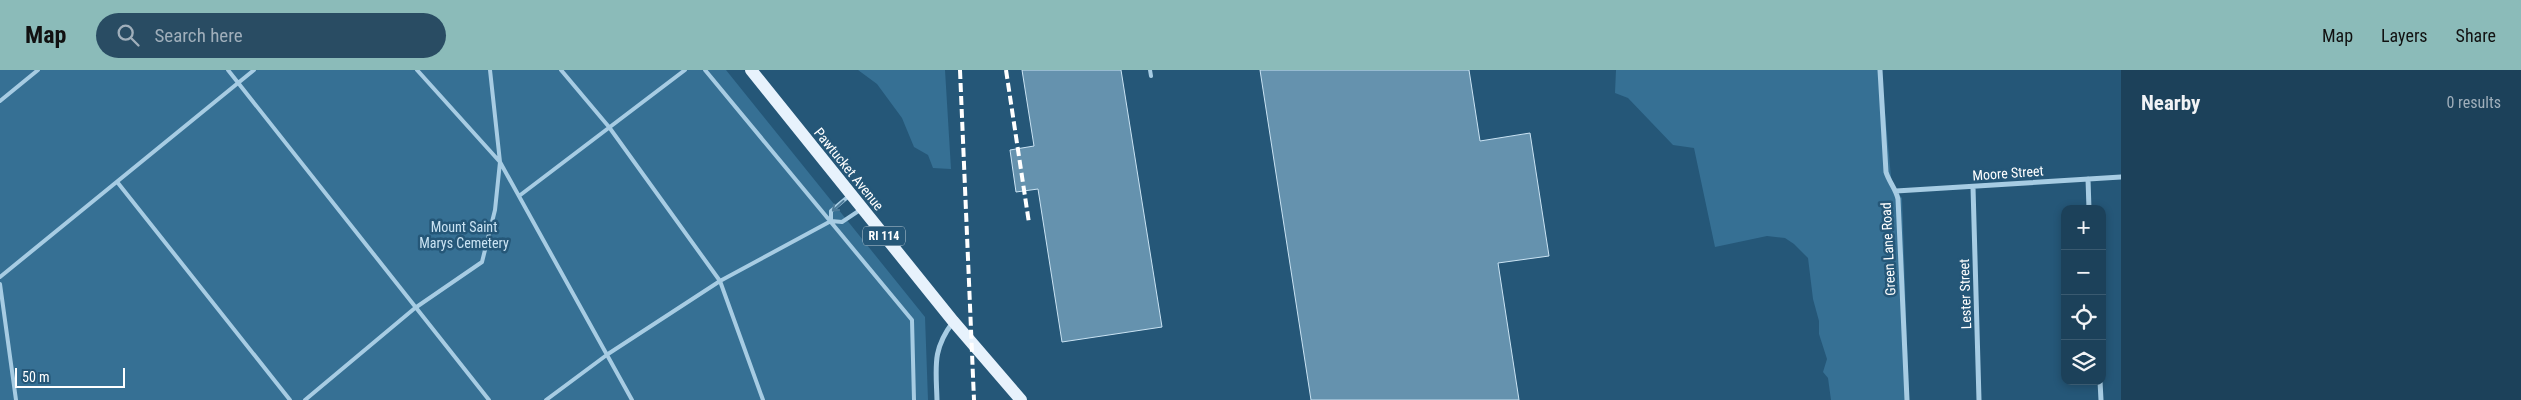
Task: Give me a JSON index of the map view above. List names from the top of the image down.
{
  "streets": {
    "main road": ["Pawtucket Avenue", "RI 114"],
    "street": ["Moore Street", "Green Lane Road", "Lester Street"]
  },
  "crossings": [
    ["Moore Street", "Green Lane Road"],
    ["Moore Street", "Lester Street"]
  ],
  "parks": ["Mount Saint Marys Cemetery"],
  "scale_bar": "50 m",
  "page": {
    "header": "Map",
    "search": "Search here",
    "nav": ["Map", "Layers", "Share"],
    "heading": ["Nearby", "0 results"],
    "map_buttons": ["+", "−"],
    "scale": "50 m"
  }
}
